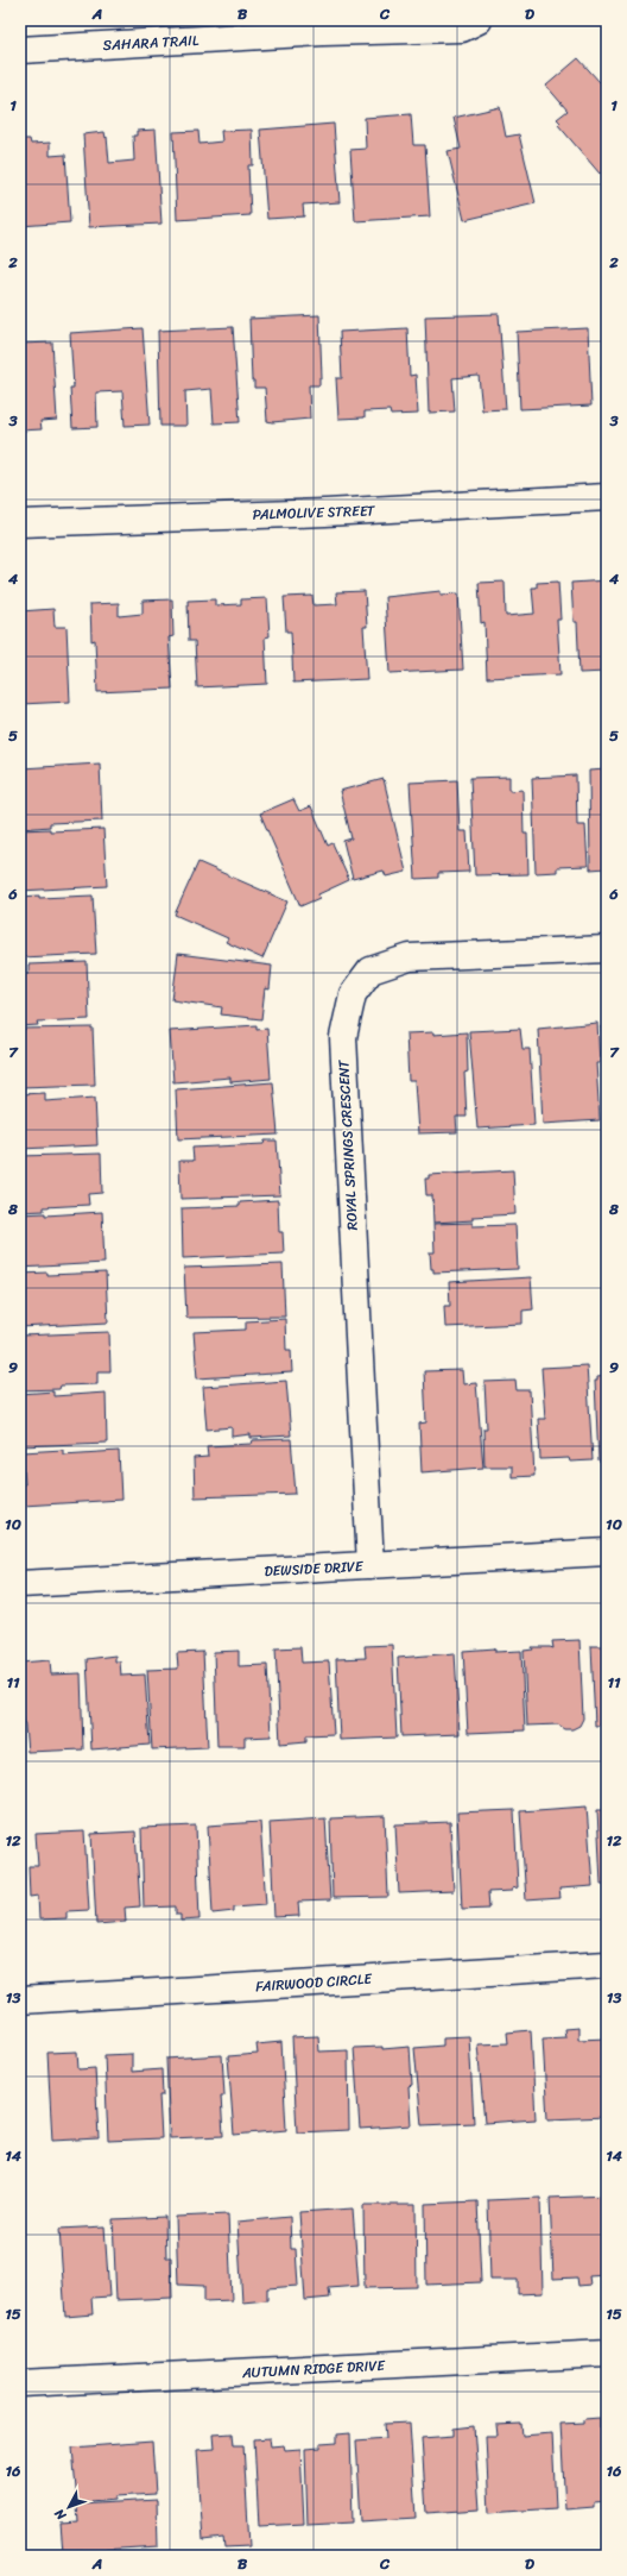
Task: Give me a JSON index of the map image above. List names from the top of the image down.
{
  "streets": {
    "street": [
      "SAHARA TRAIL",
      "PALMOLIVE STREET",
      "ROYAL SPRINGS CRESCENT",
      "DEWSIDE DRIVE",
      "FAIRWOOD CIRCLE",
      "AUTUMN RIDGE DRIVE"
    ]
  },
  "crossings": [
    ["ROYAL SPRINGS CRESCENT", "DEWSIDE DRIVE"]
  ],
  "north": "bottom left",
  "grid": {
    "columns": [
      "A",
      "B",
      "C",
      "D"
    ],
    "rows": [
      "1",
      "2",
      "3",
      "4",
      "5",
      "6",
      "7",
      "8",
      "9",
      "10",
      "11",
      "12",
      "13",
      "14",
      "15",
      "16"
    ]
  }
}
